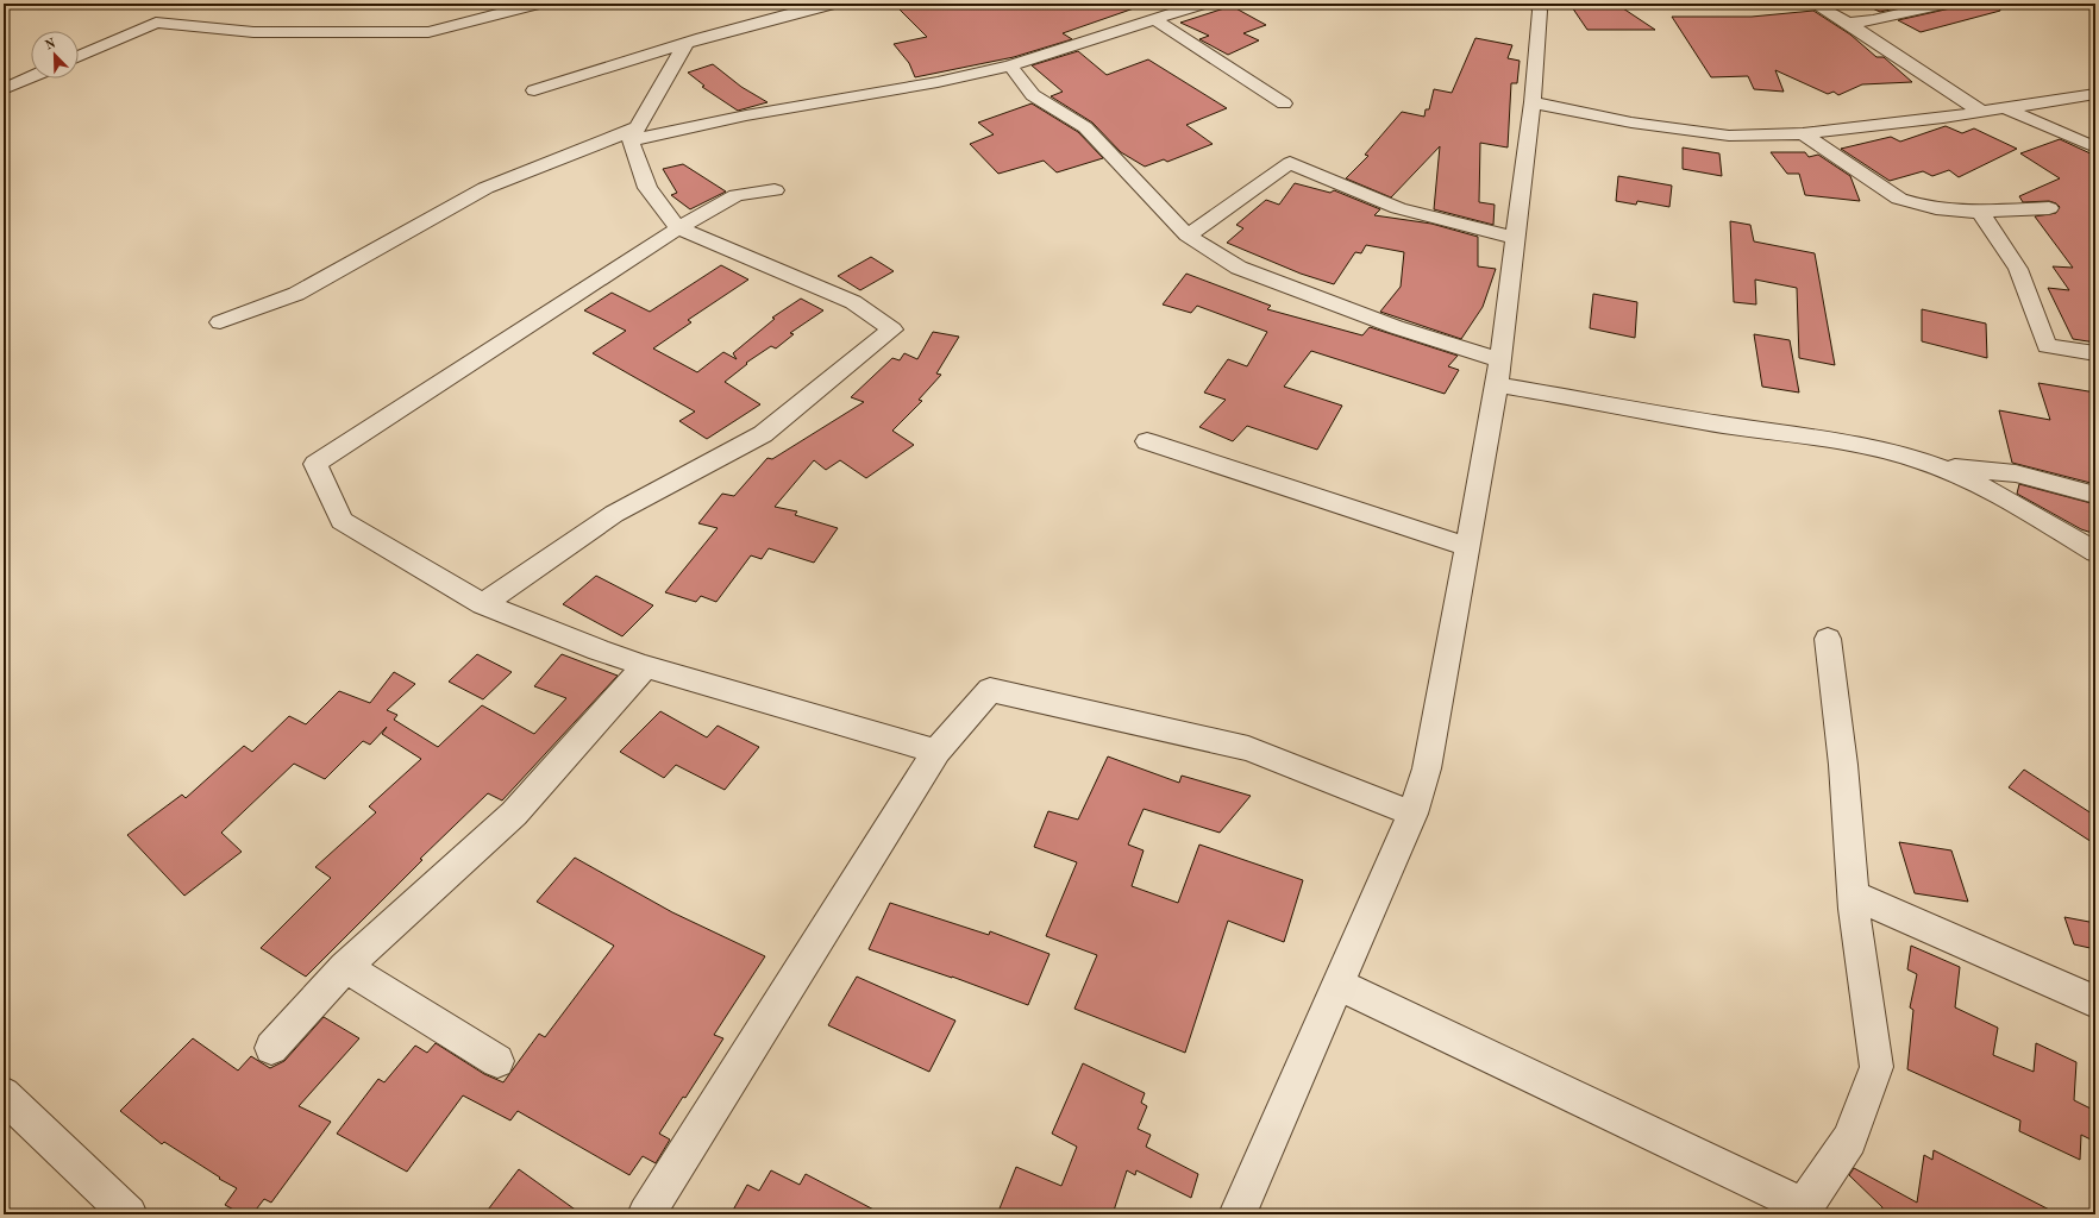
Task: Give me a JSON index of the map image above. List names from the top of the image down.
{
  "north": "top left"
}
